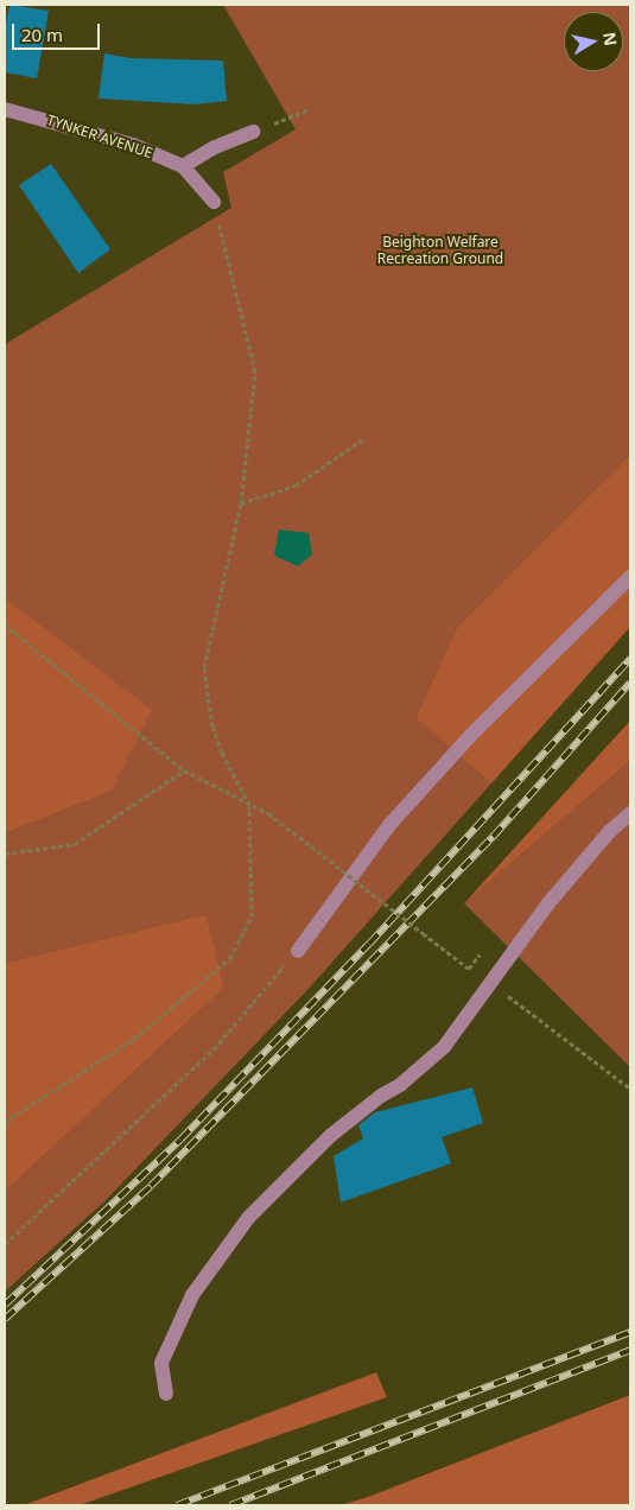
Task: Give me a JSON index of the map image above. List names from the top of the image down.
{
  "streets": {
    "street": ["TYNKER AVENUE"]
  },
  "parks": ["Beighton Welfare Recreation Ground"],
  "scale_bar": "20 m",
  "north": "right"
}
